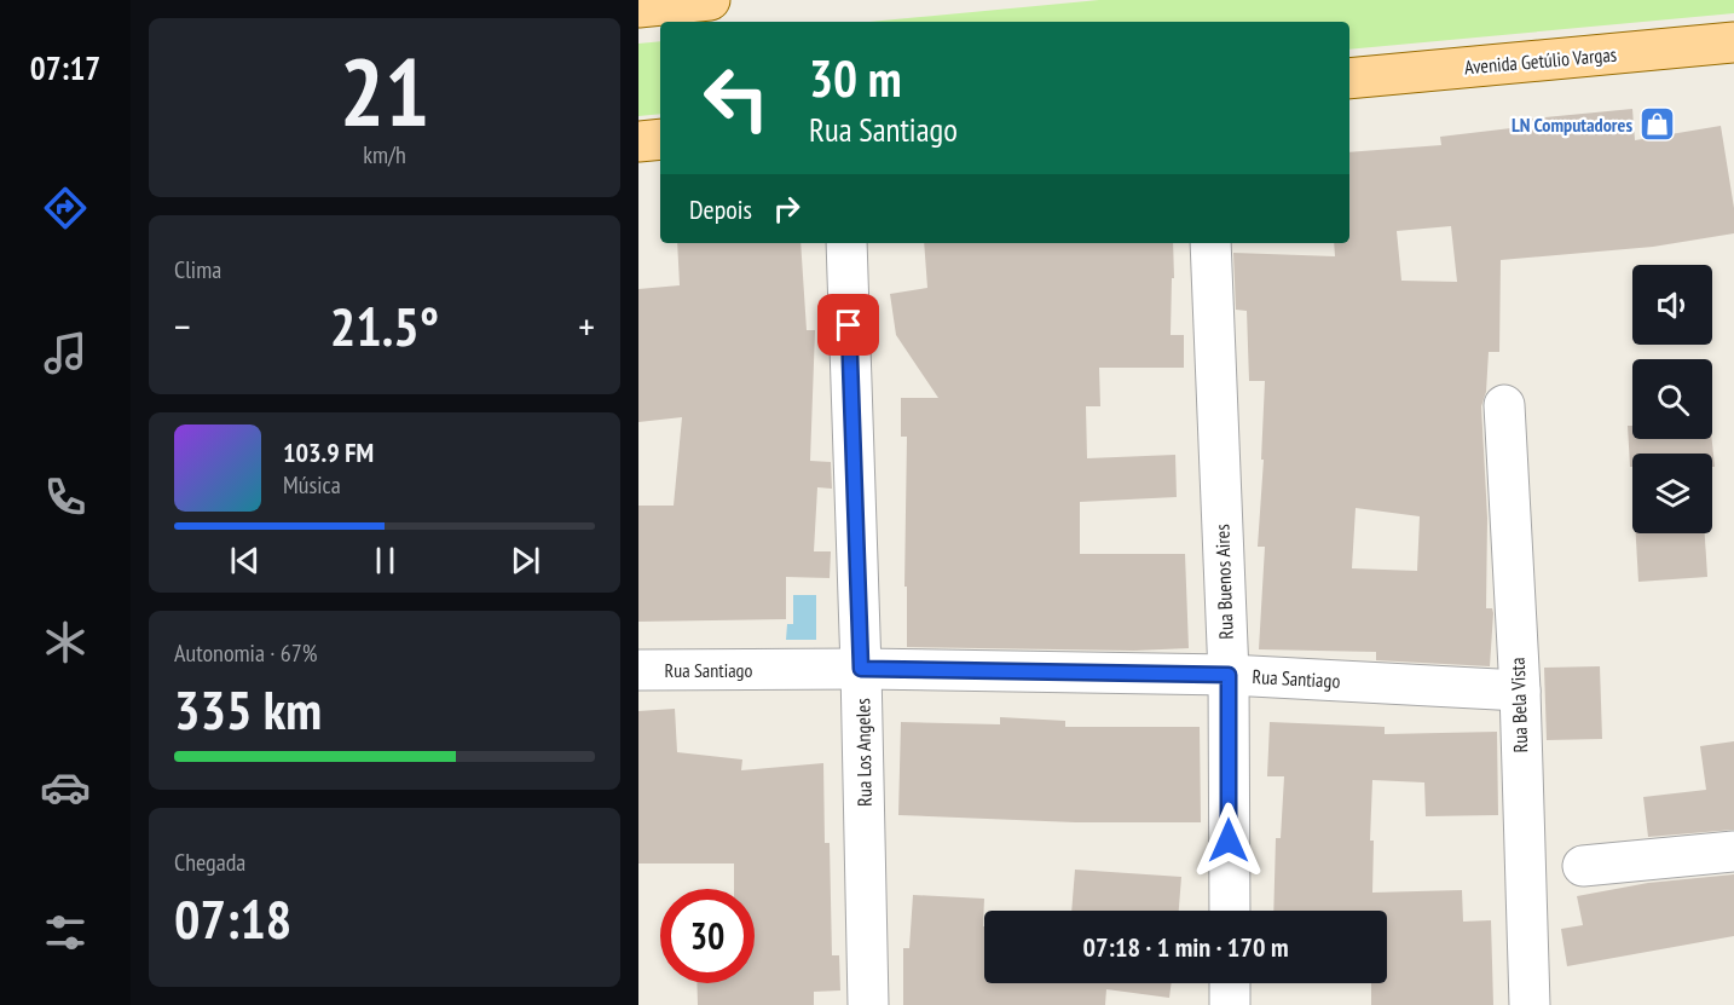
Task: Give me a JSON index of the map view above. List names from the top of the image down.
{
  "streets": {
    "main road": ["Avenida Getúlio Vargas"],
    "street": [
      "Rua Buenos Aires",
      "Rua Santiago",
      "Rua Bela Vista",
      "Rua Los Angeles"
    ]
  },
  "crossings": [
    ["Rua Buenos Aires", "Rua Santiago"],
    ["Rua Santiago", "Rua Bela Vista"],
    ["Rua Santiago", "Rua Los Angeles"]
  ],
  "places": {
    "shop": ["LN Computadores"]
  },
  "page": {
    "tabs": "07:17",
    "tile": [
      ["21", "km/h"],
      "Clima",
      ["Autonomia · 67%", "335 km"],
      ["Chegada", "07:18"]
    ],
    "turn": ["30 m", "Rua Santiago"],
    "then": "Depois",
    "heat": ["−", "21.5°", "+"],
    "song": ["103.9 FM", "Música"],
    "limit": "30",
    "trip": "07:18 · 1 min · 170 m"
  }
}
